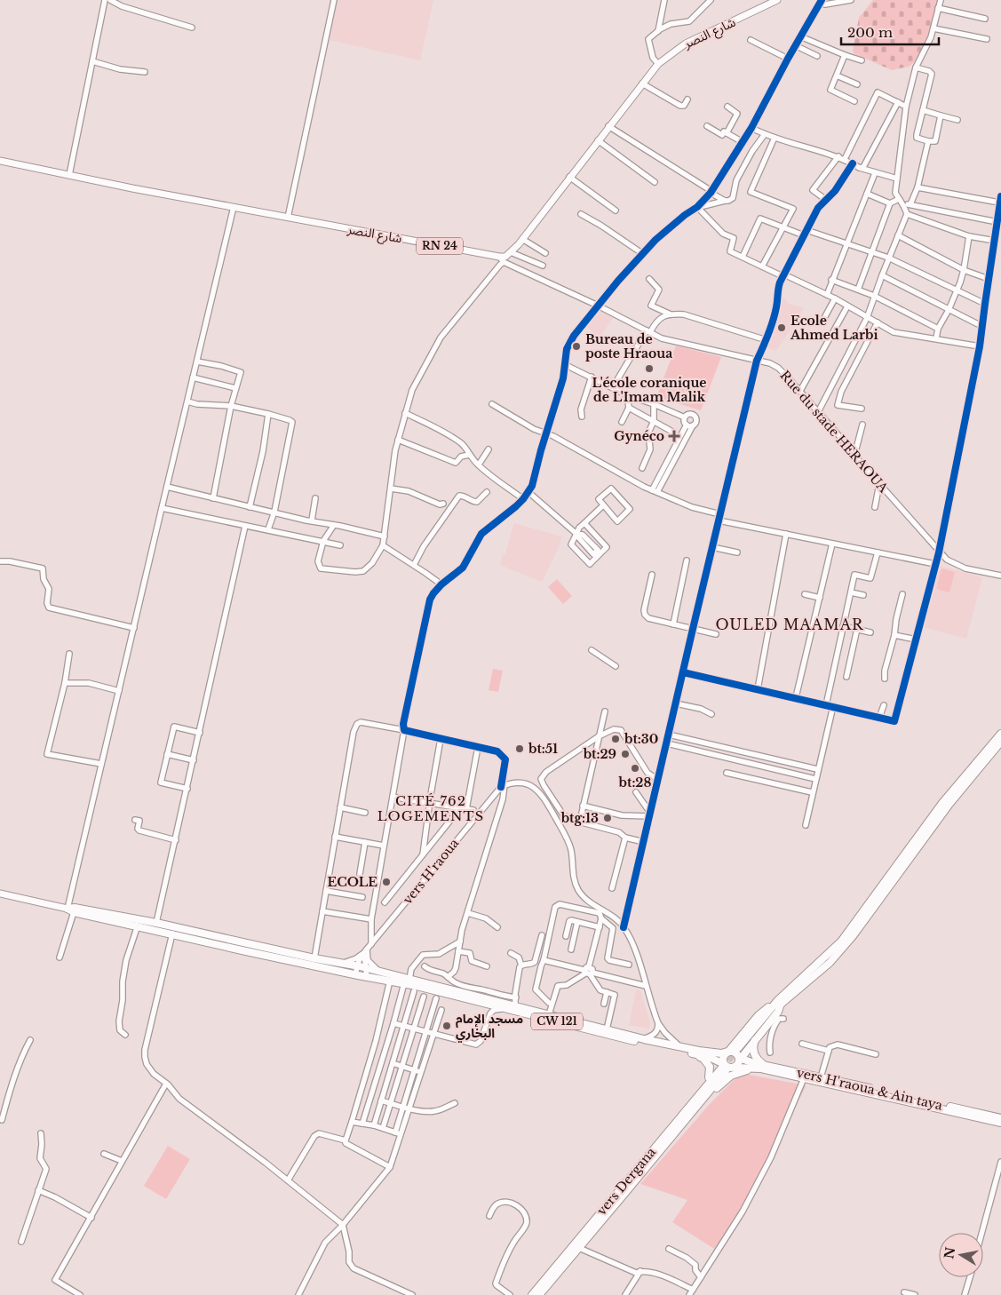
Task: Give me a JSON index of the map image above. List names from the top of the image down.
{
  "streets": {
    "highway": ["CW 121", "vers H'raoua & Ain taya", "vers Dergana"],
    "main road": ["شارع النصر", "RN 24"],
    "street": ["Rue du stade HERAOUA", "vers H'raoua"]
  },
  "crossings": [
    ["شارع النصر", "Rue du stade HERAOUA"],
    ["vers H'raoua", "CW 121"],
    ["CW 121", "vers H'raoua & Ain taya"],
    ["CW 121", "vers Dergana"]
  ],
  "districts": ["OULED MAAMAR", "CITÉ 762 LOGEMENTS"],
  "places": {
    "other": [
      "Ecole Ahmed Larbi",
      "Bureau de poste Hraoua",
      "L'école coranique de L'Imam Malik",
      "bt:30",
      "bt:51",
      "bt:29",
      "bt:28",
      "btg:13",
      "ECOLE",
      "مسجد الإمام البخاري"
    ],
    "health": ["Gynéco"]
  },
  "scale_bar": "200 m",
  "north": "left"
}
